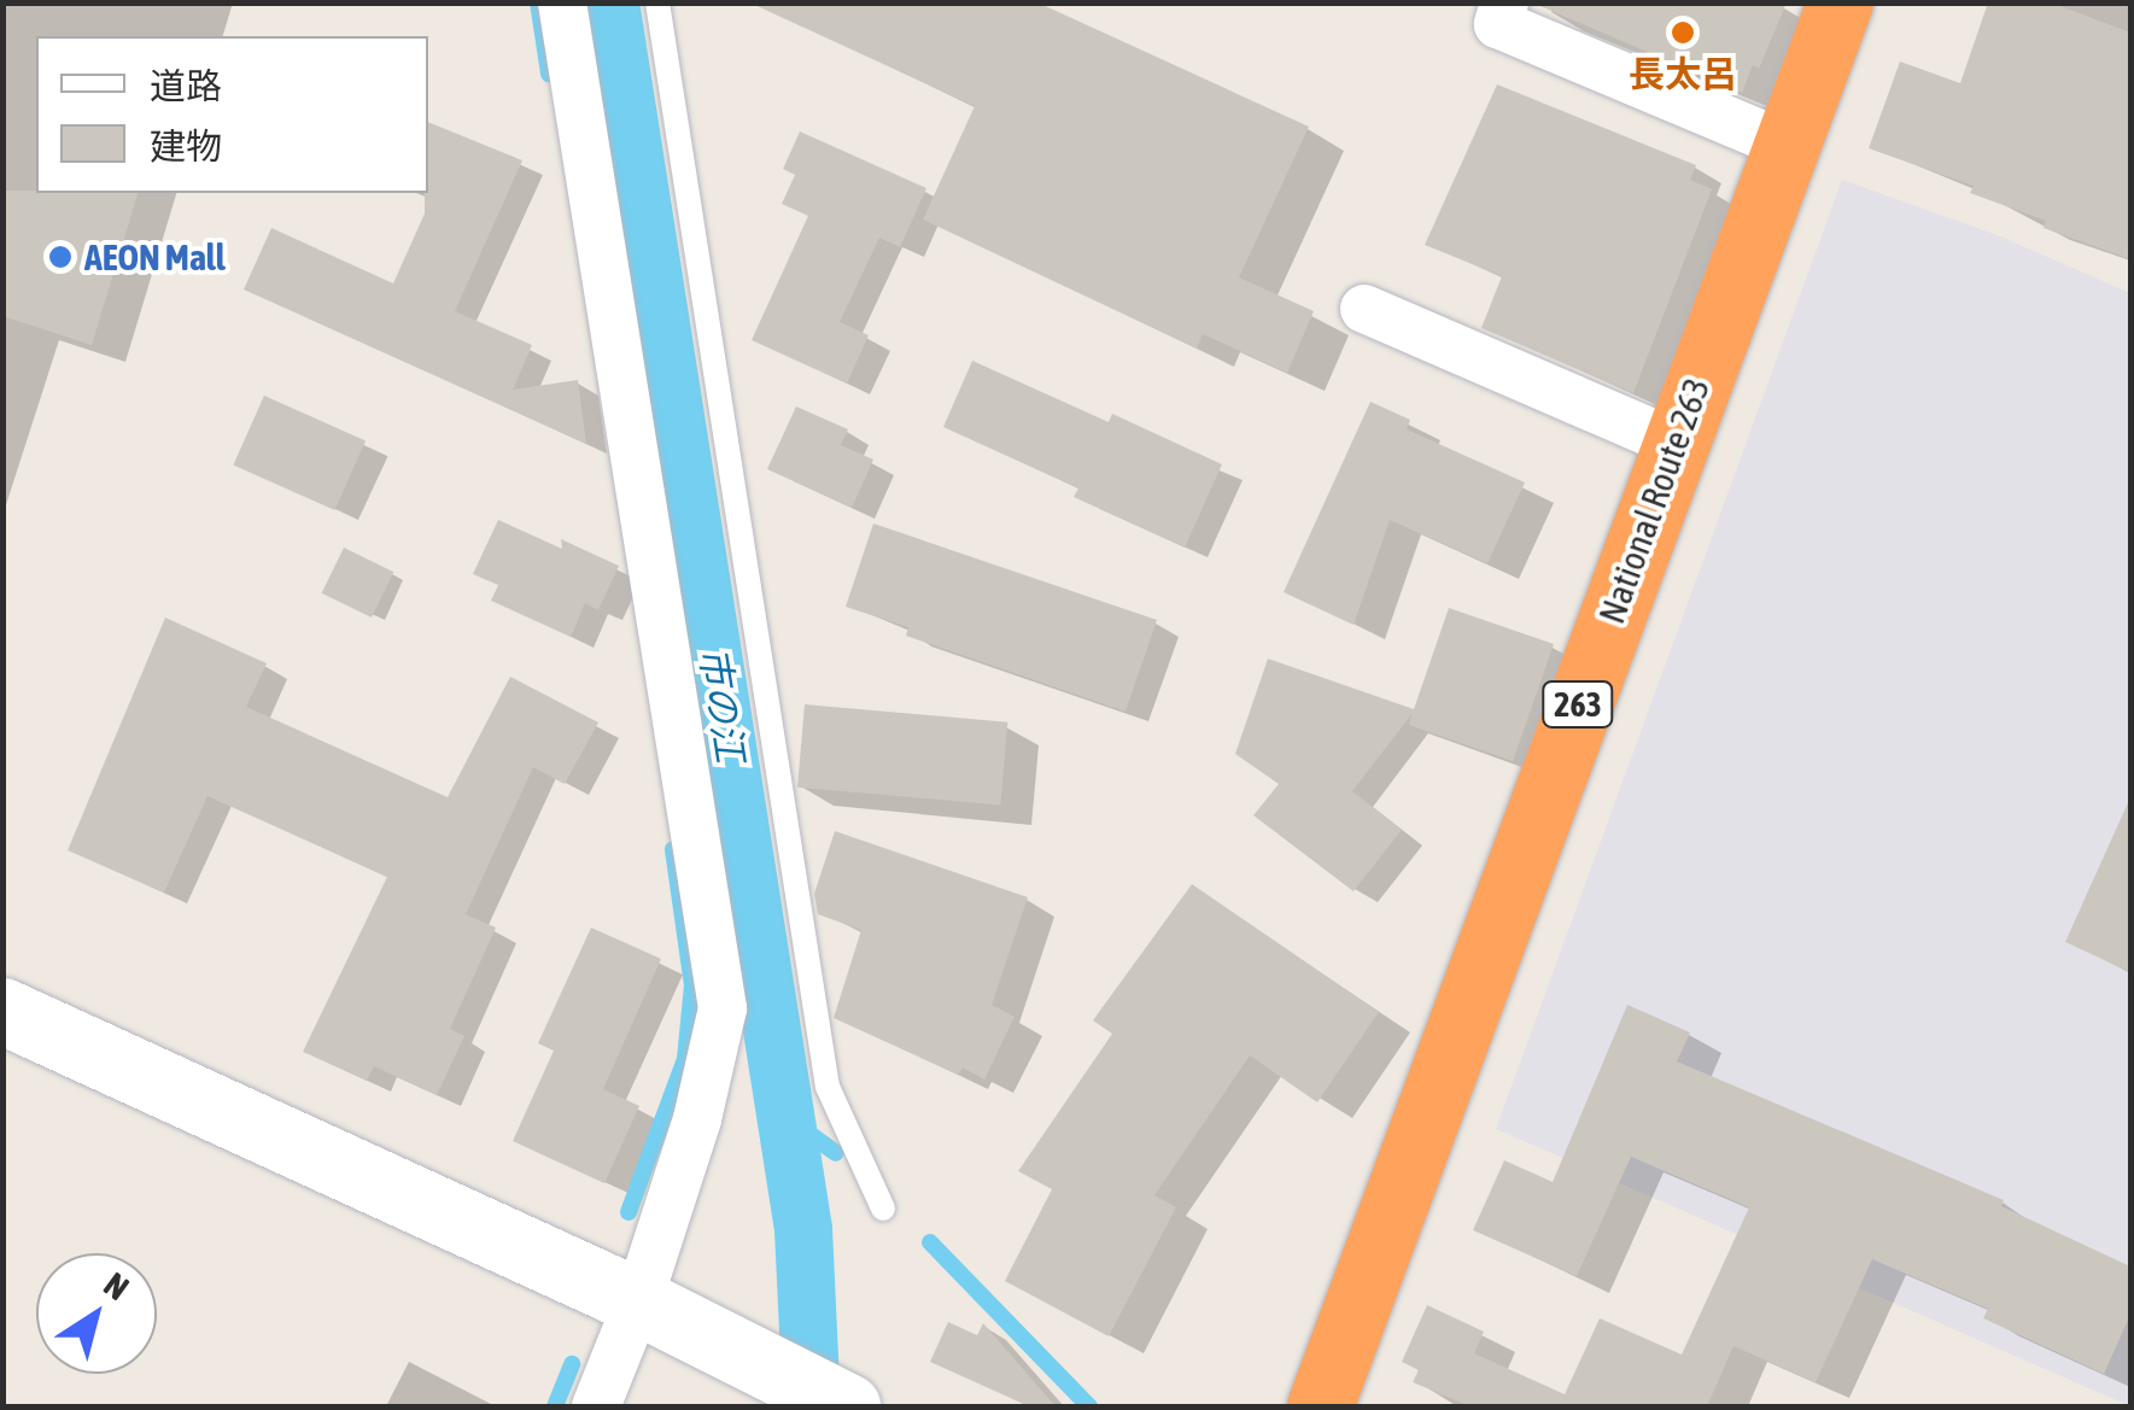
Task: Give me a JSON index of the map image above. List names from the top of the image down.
{
  "streets": {
    "highway": ["National Route 263", "263"]
  },
  "water": ["市の江"],
  "places": ["長太呂", "AEON Mall"],
  "legend": ["道路", "建物"],
  "north": "top right"
}
